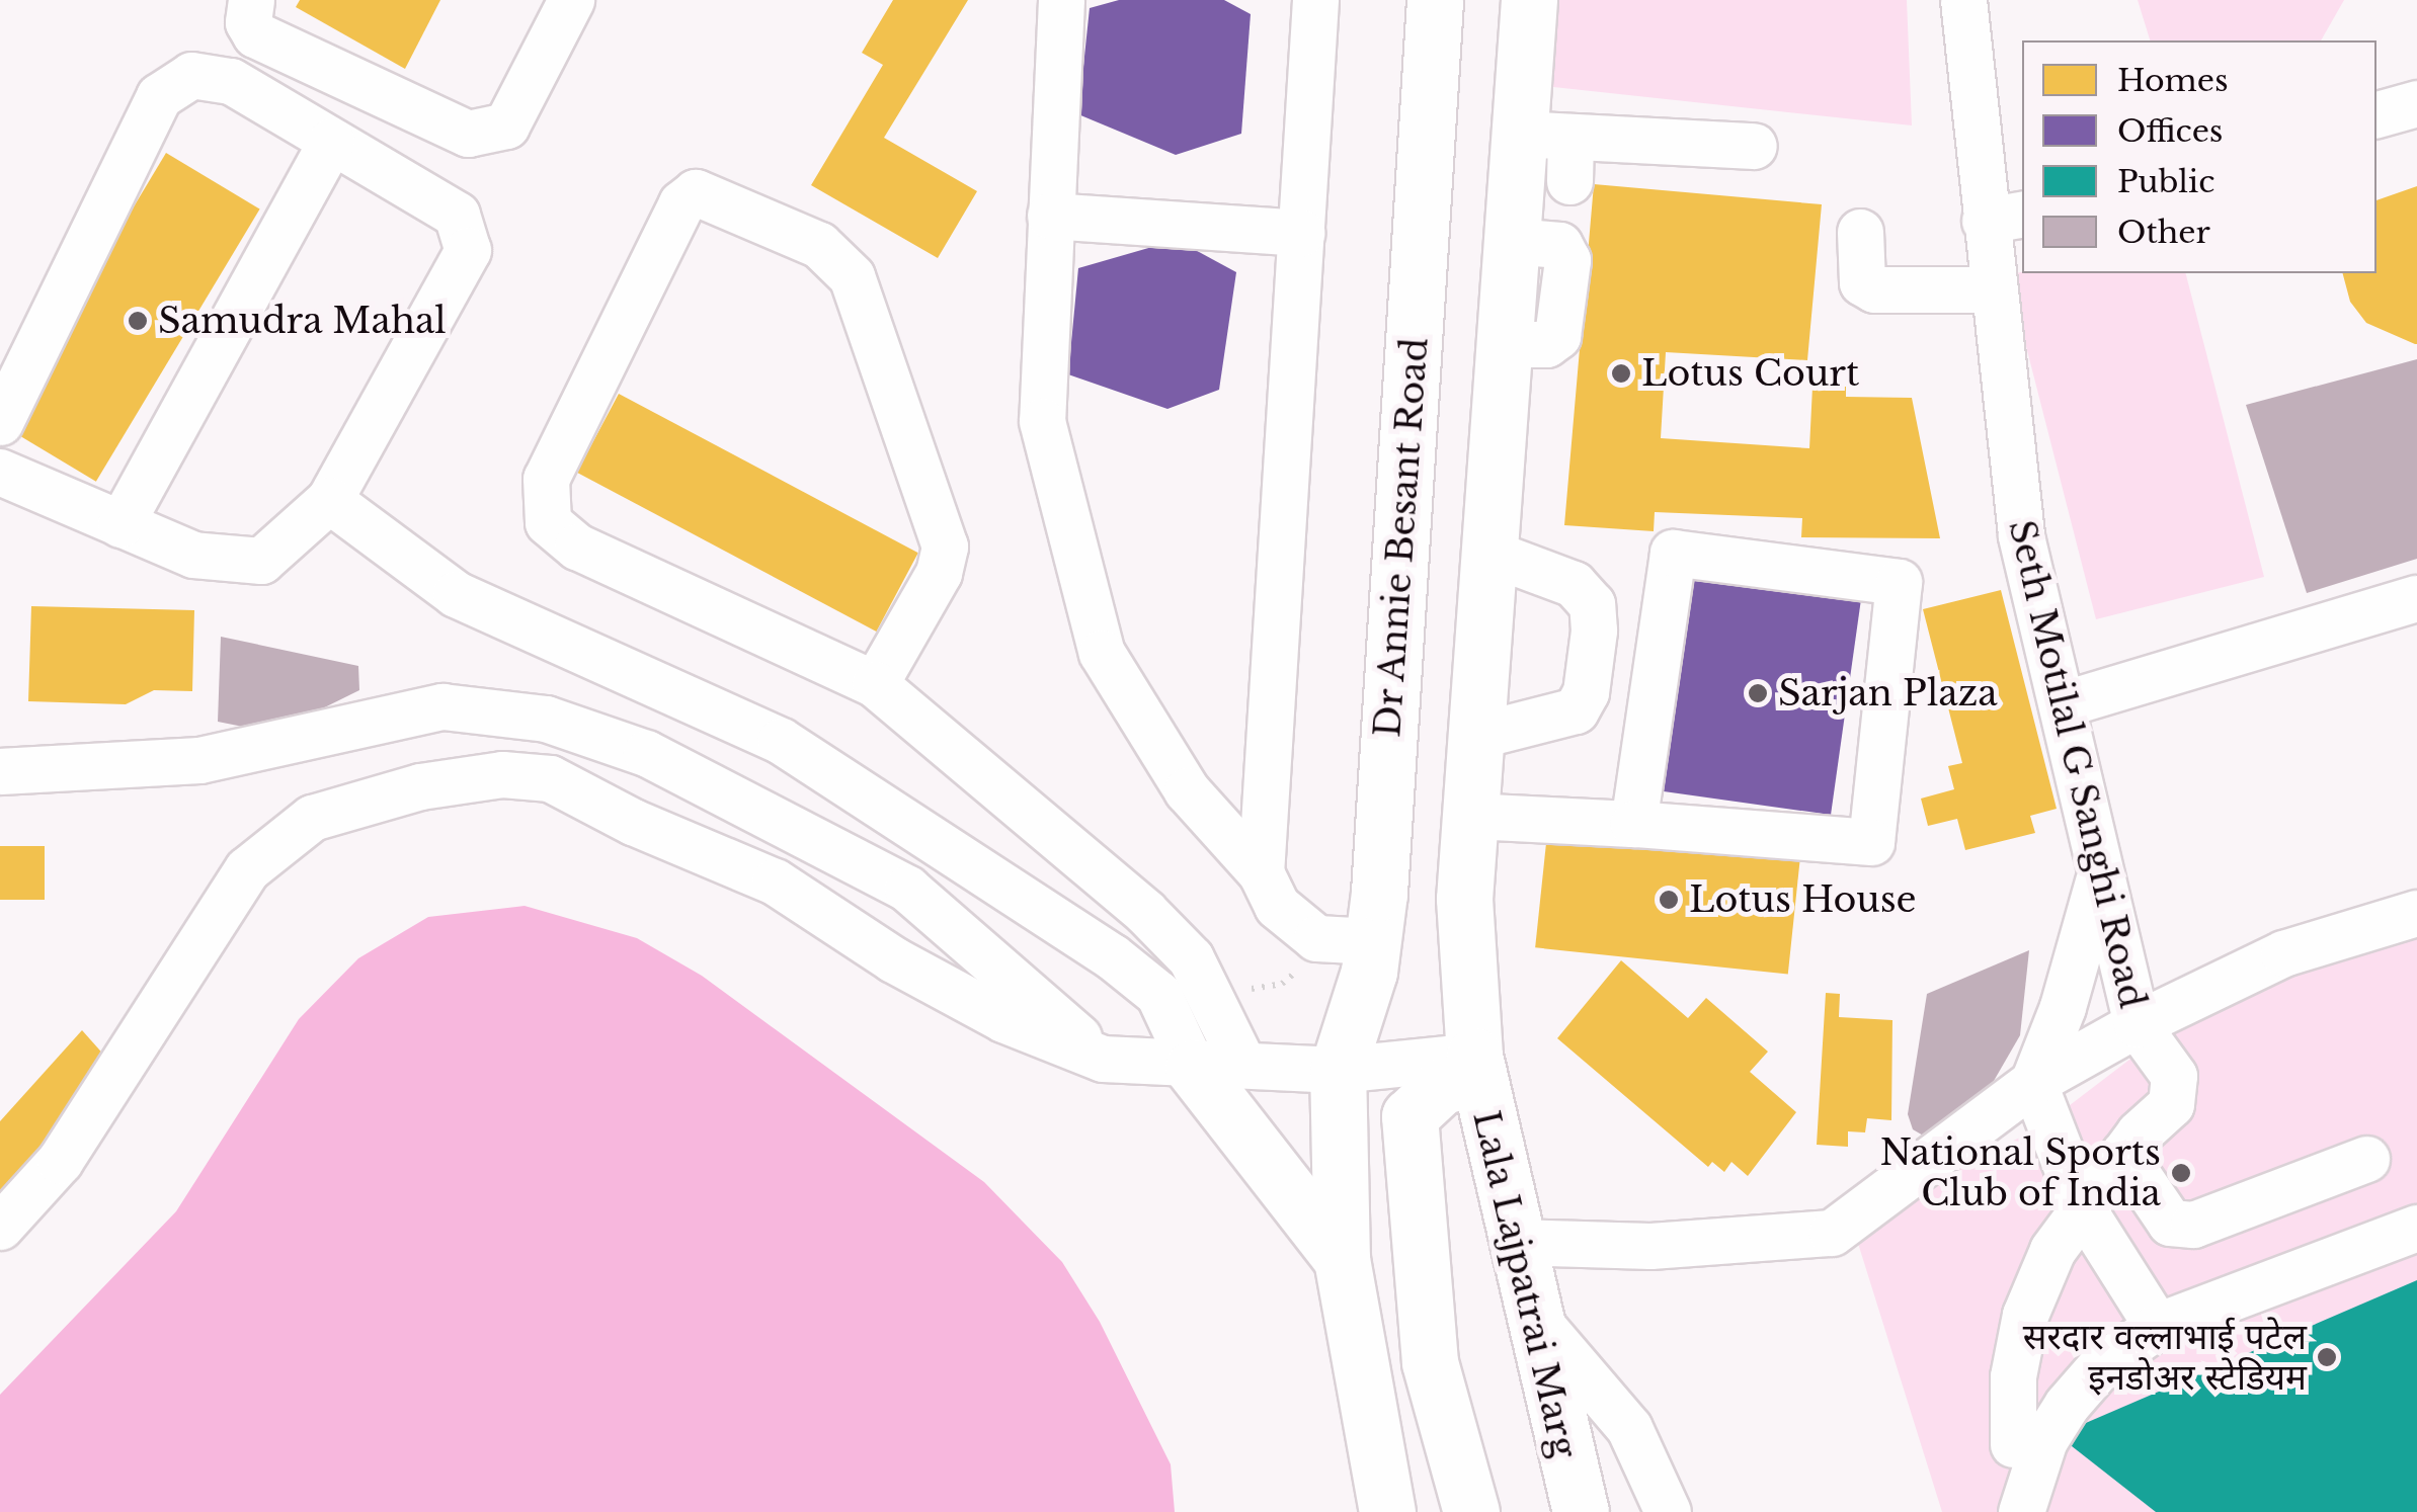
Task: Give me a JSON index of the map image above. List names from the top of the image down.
{
  "streets": {
    "main road": ["Dr Annie Besant Road", "Lala Lajpatrai Marg"],
    "street": ["Seth Motilal G Sanghi Road"]
  },
  "crossings": [
    ["Seth Motilal G Sanghi Road", "Lala Lajpatrai Marg"]
  ],
  "places": [
    "Samudra Mahal",
    "Lotus Court",
    "Sarjan Plaza",
    "Lotus House",
    "National Sports Club of India",
    "सरदार वल्लाभाई पटेल इनडोअर स्टेडियम"
  ],
  "legend": [
    "Homes",
    "Offices",
    "Public",
    "Other"
  ]
}
